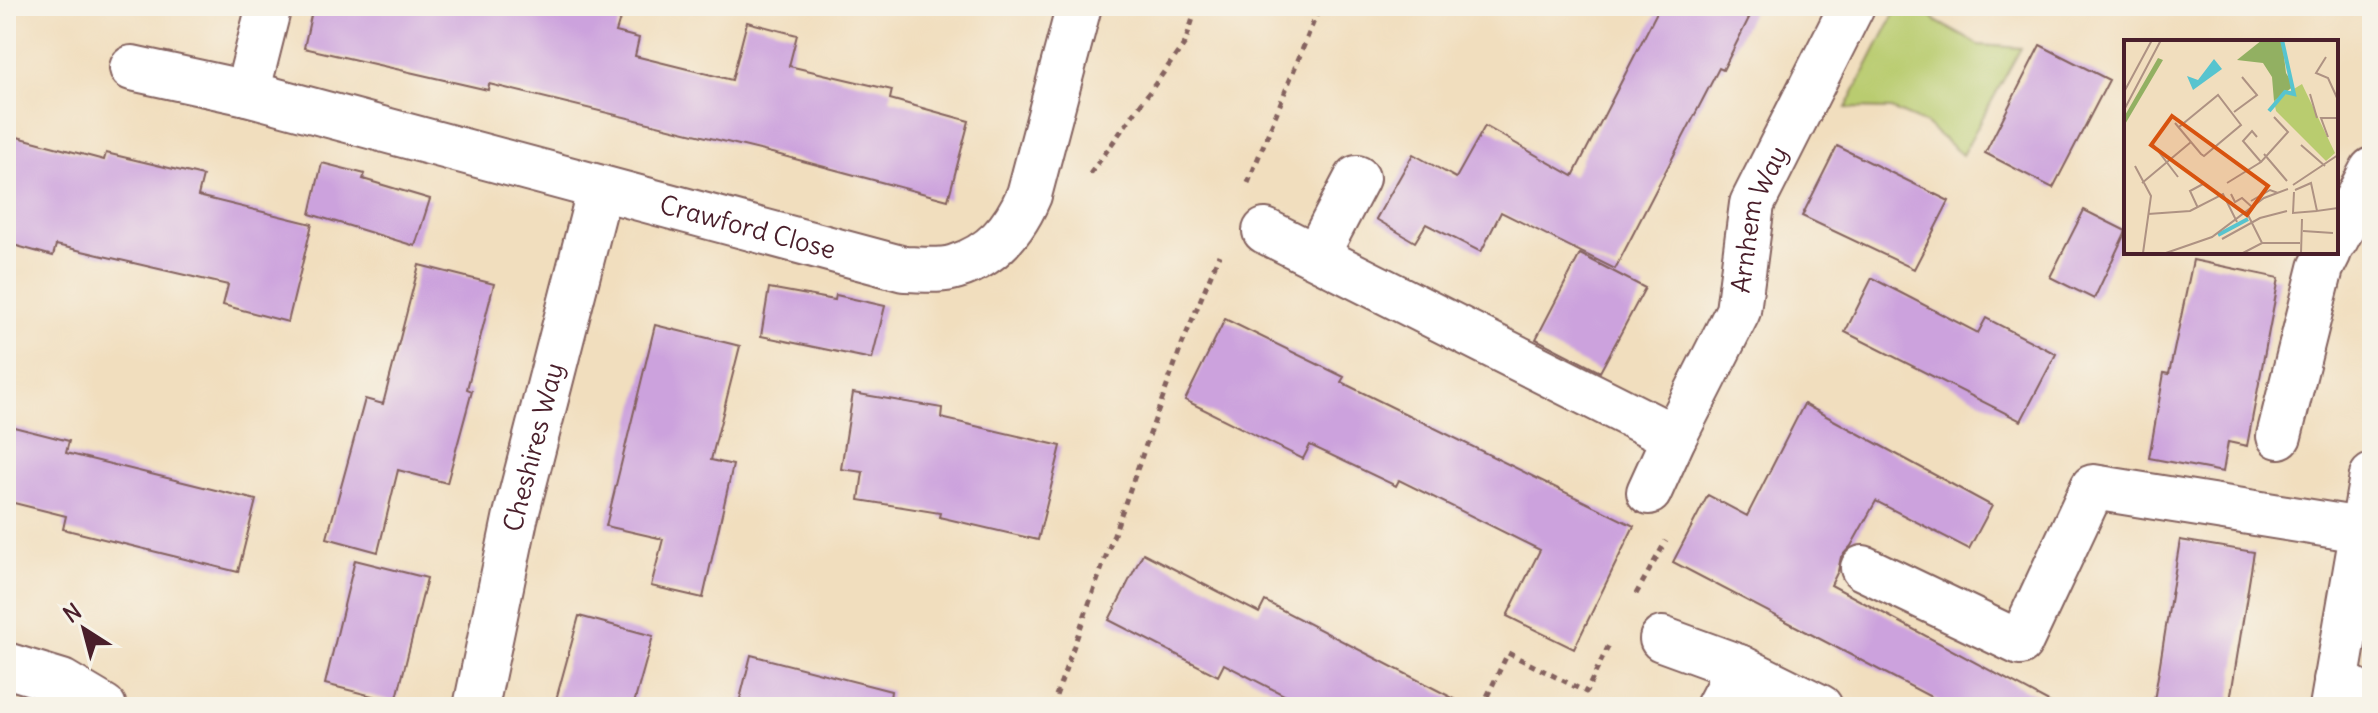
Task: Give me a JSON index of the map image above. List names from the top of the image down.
{
  "streets": {
    "street": ["Arnhem Way", "Crawford Close", "Cheshires Way"]
  },
  "crossings": [
    ["Crawford Close", "Cheshires Way"]
  ],
  "north": "top left"
}
